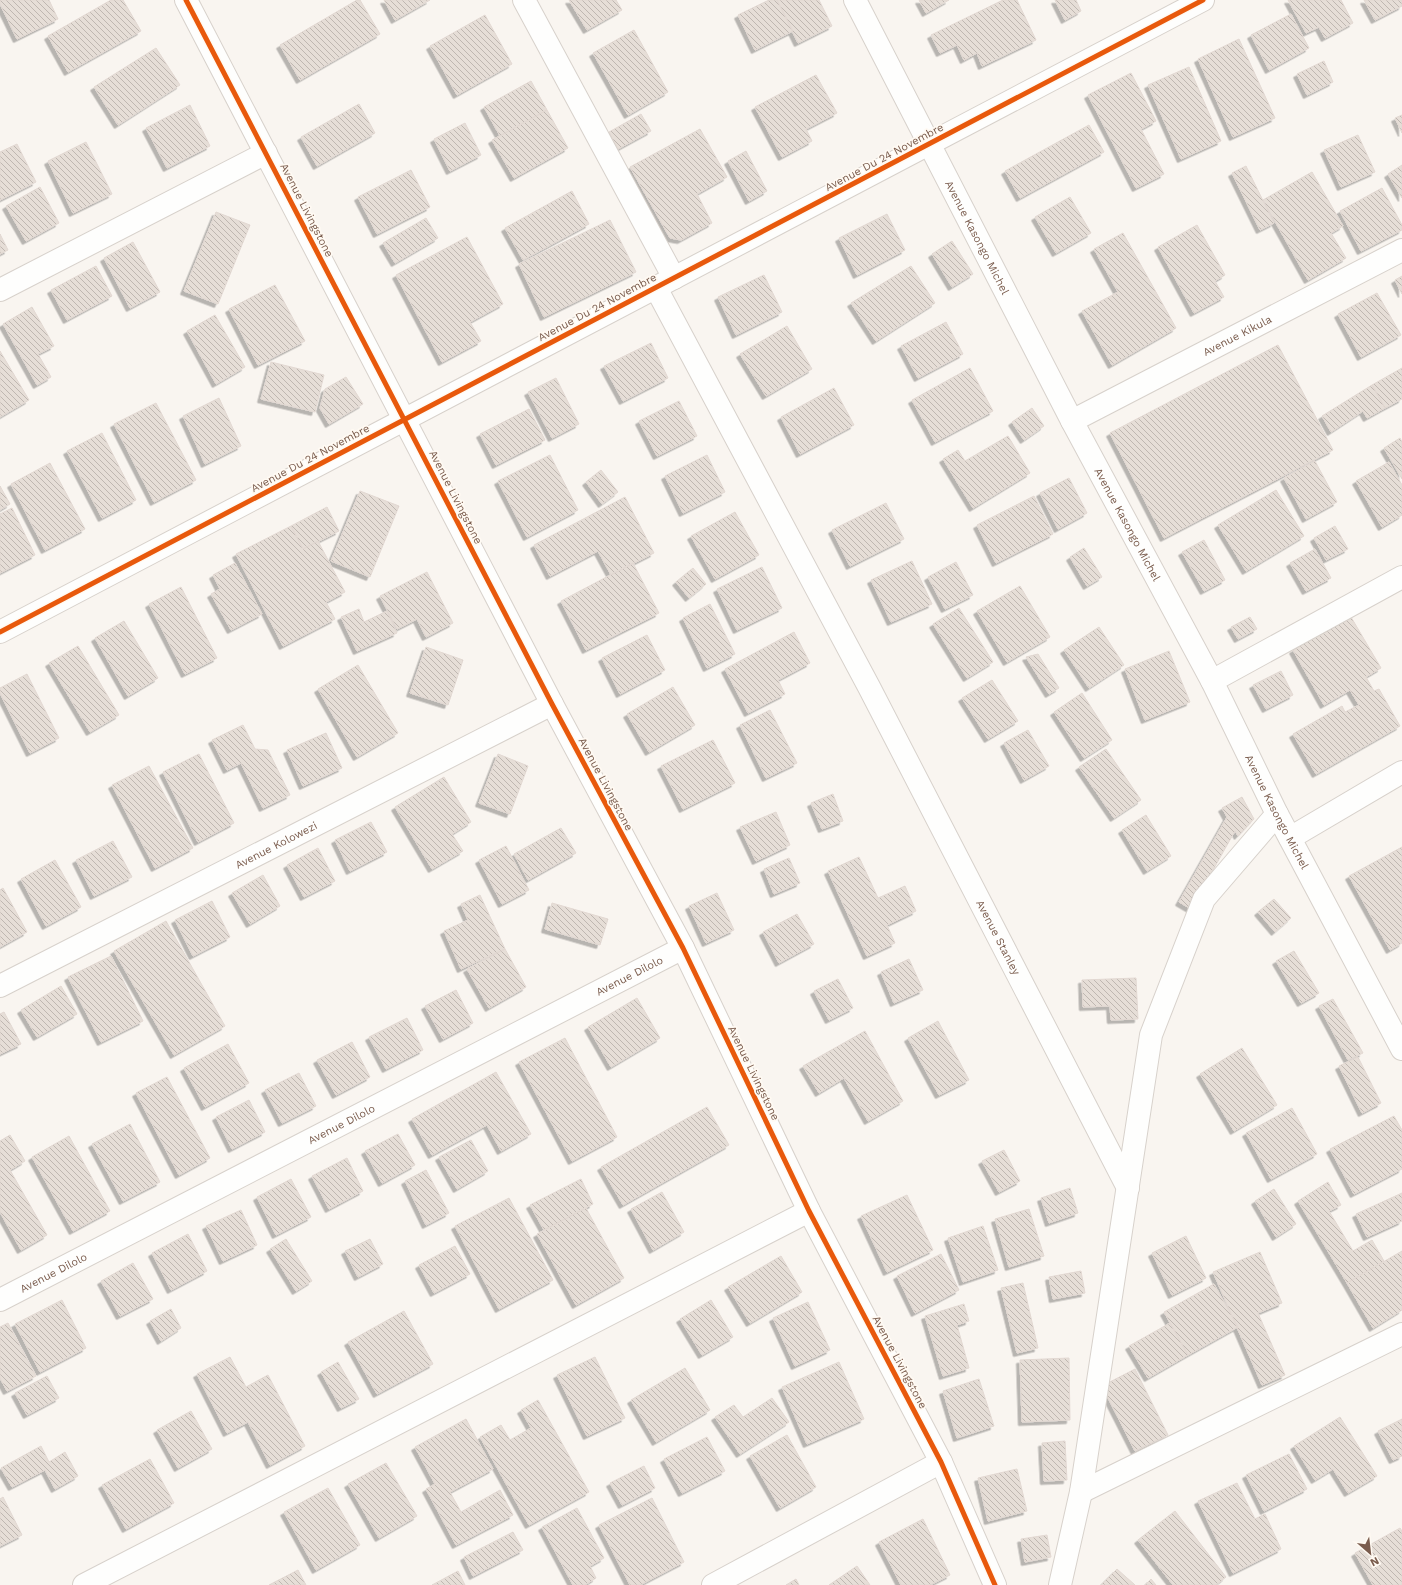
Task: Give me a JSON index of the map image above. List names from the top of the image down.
{
  "streets": {
    "street": [
      "Avenue Du 24 Novembre",
      "Avenue Livingstone",
      "Avenue Kasongo Michel",
      "Avenue Kikula",
      "Avenue Kolowezi",
      "Avenue Stanley",
      "Avenue Dilolo"
    ]
  },
  "crossings": [
    ["Avenue Du 24 Novembre", "Avenue Livingstone"],
    ["Avenue Du 24 Novembre", "Avenue Kasongo Michel"],
    ["Avenue Du 24 Novembre", "Avenue Stanley"],
    ["Avenue Livingstone", "Avenue Kolowezi"],
    ["Avenue Livingstone", "Avenue Dilolo"],
    ["Avenue Kasongo Michel", "Avenue Kikula"]
  ],
  "north": "bottom right"
}
